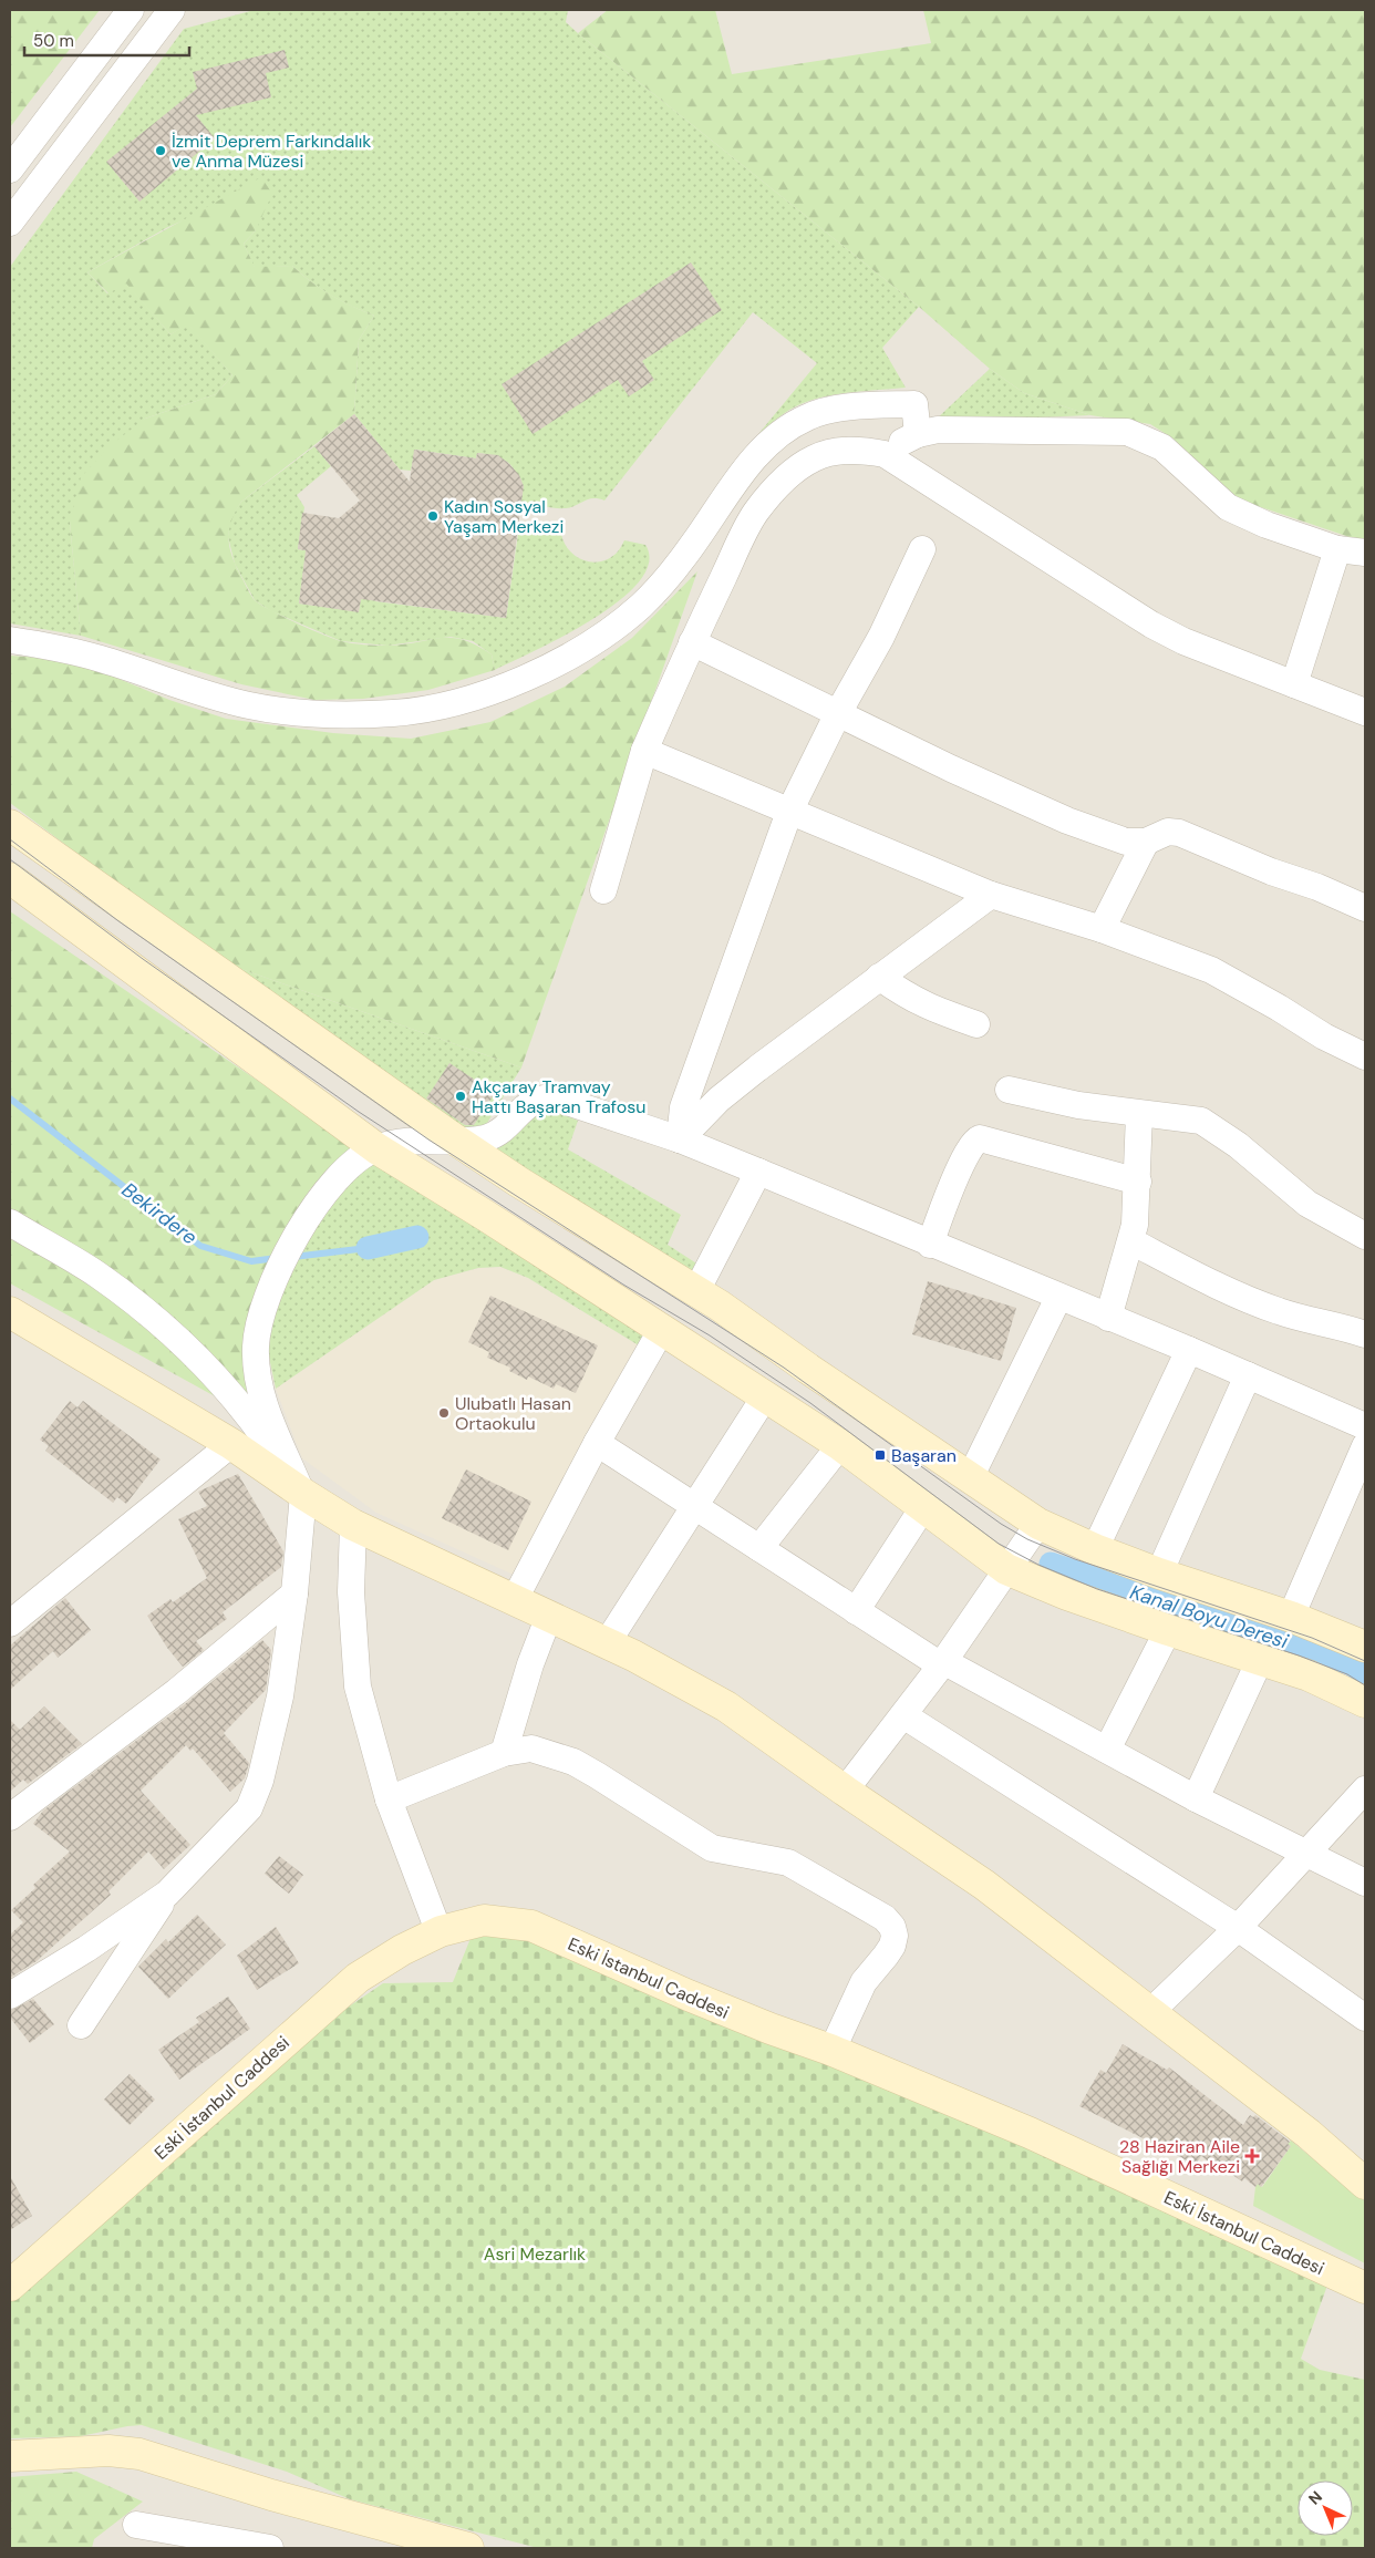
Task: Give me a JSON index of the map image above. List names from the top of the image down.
{
  "streets": {
    "main road": ["Eski İstanbul Caddesi"]
  },
  "water": ["Bekirdere", "Kanal Boyu Deresi"],
  "parks": ["Asri Mezarlık"],
  "places": {
    "other": [
      "İzmit Deprem Farkındalık ve Anma Müzesi",
      "Kadın Sosyal Yaşam Merkezi",
      "Akçaray Tramvay Hattı Başaran Trafosu",
      "Ulubatlı Hasan Ortaokulu"
    ],
    "transit": ["Başaran"],
    "health": ["28 Haziran Aile Sağlığı Merkezi"]
  },
  "scale_bar": "50 m",
  "north": "top left"
}
